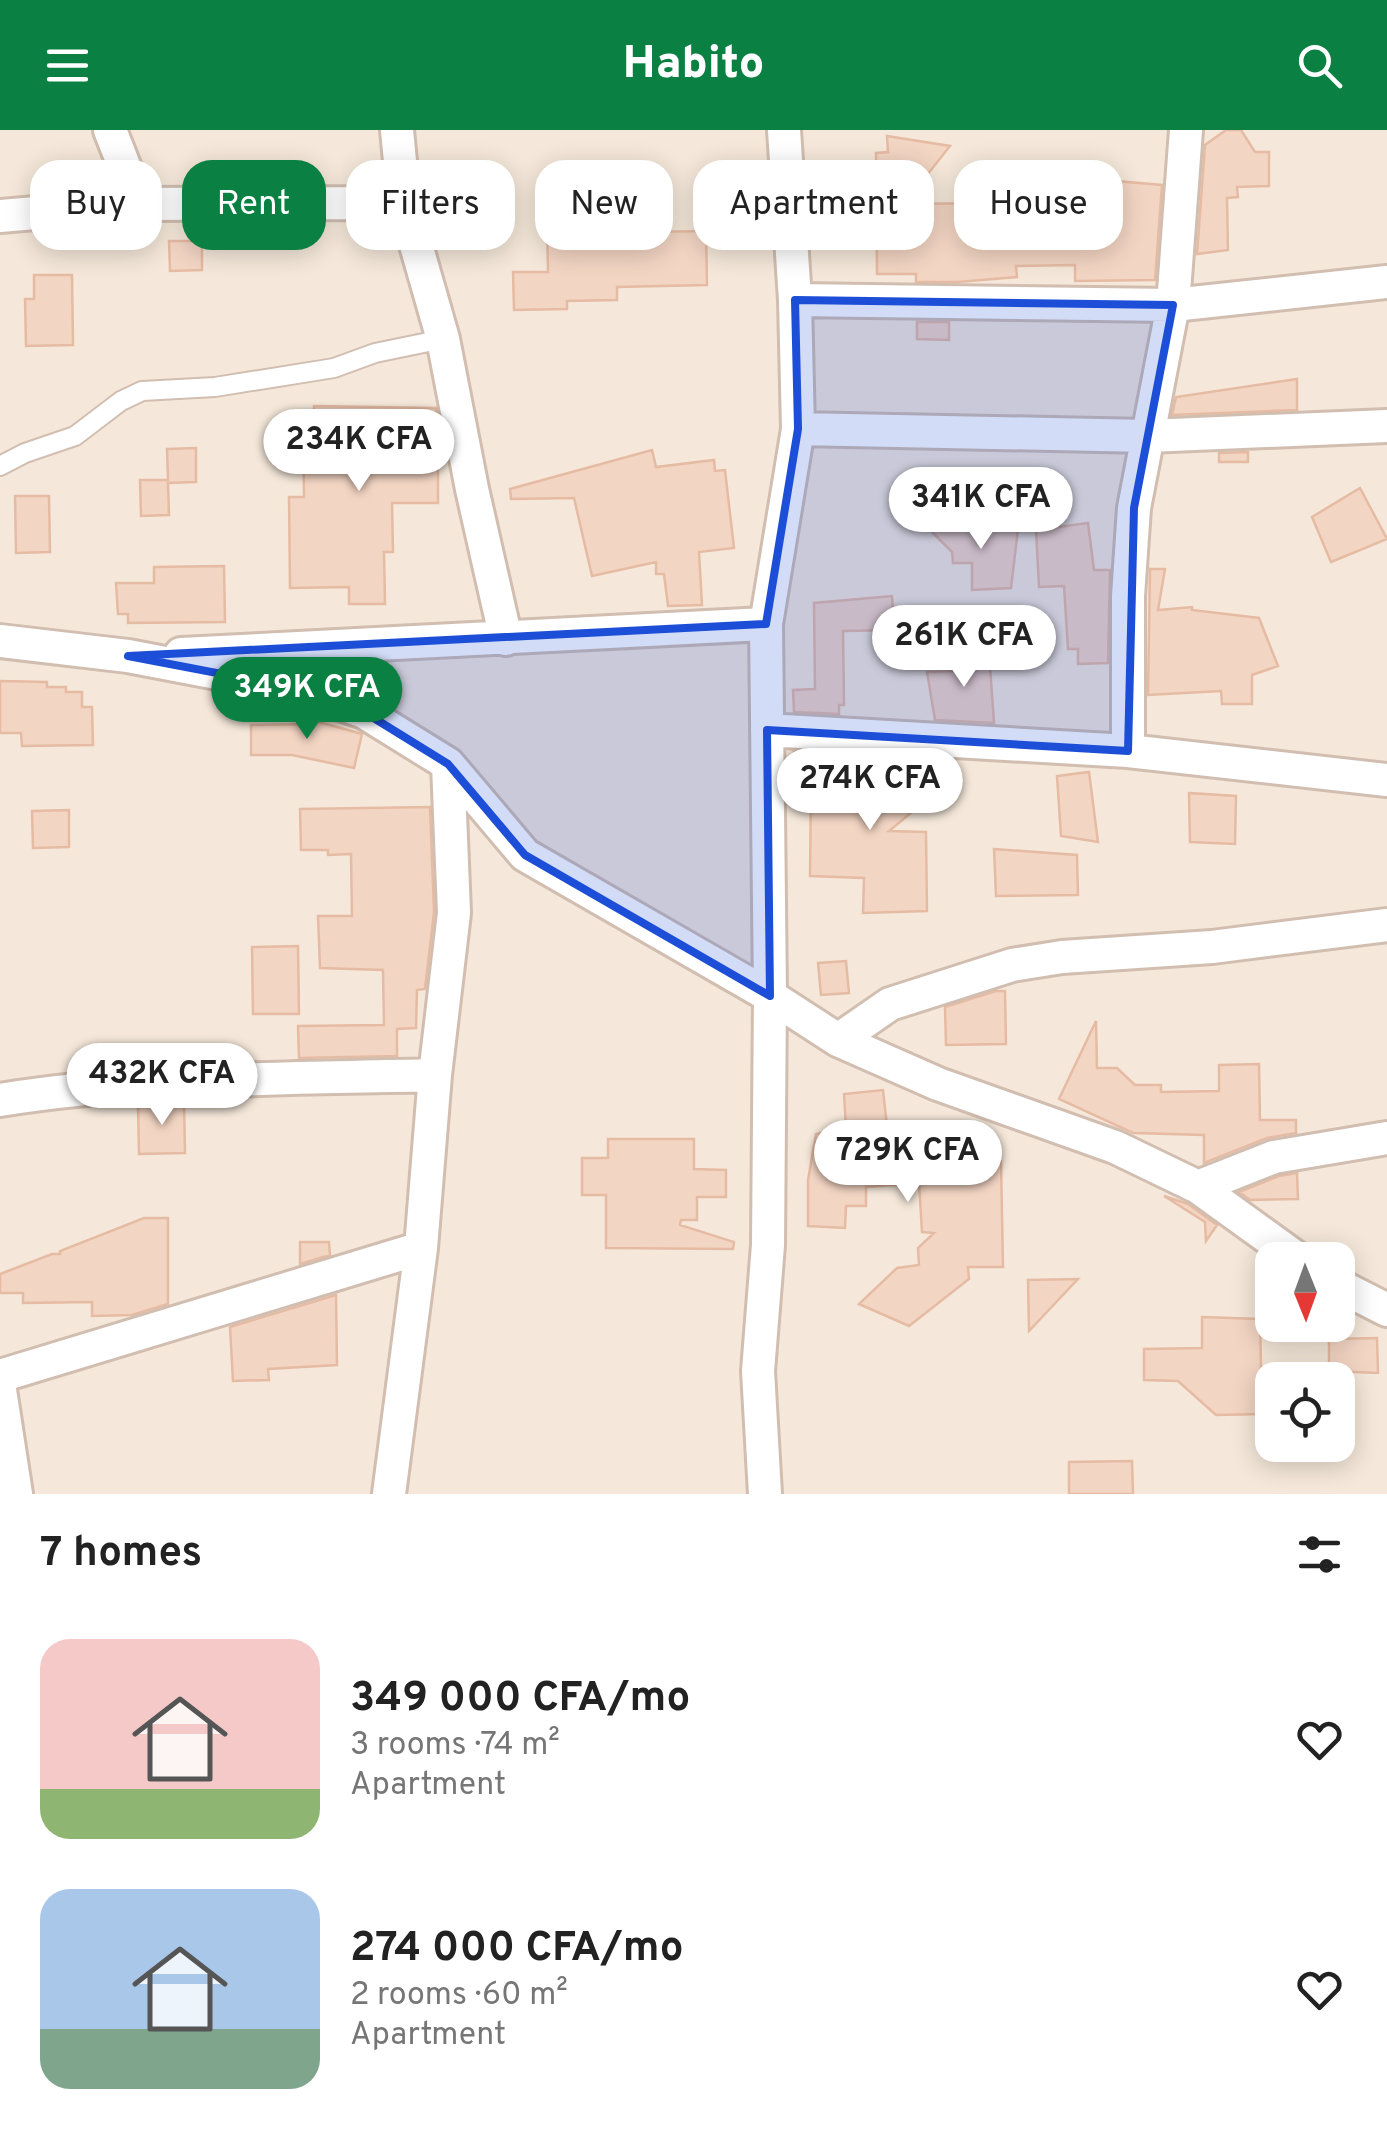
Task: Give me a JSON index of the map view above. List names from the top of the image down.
{
  "north": "bottom",
  "page": {
    "header": "Habito",
    "chip": [
      "Buy",
      "Rent",
      "Filters",
      "New",
      "Apartment",
      "House"
    ],
    "price": [
      "234K CFA",
      "341K CFA",
      "261K CFA",
      "349K CFA",
      "274K CFA",
      "432K CFA",
      "729K CFA"
    ],
    "heading": "7 homes",
    "list": [
      {
        "name": "349 000 CFA/mo",
        "note": "3 rooms · 74 m² · Apartment"
      },
      {
        "name": "274 000 CFA/mo",
        "note": "2 rooms · 60 m² · Apartment"
      }
    ]
  }
}
